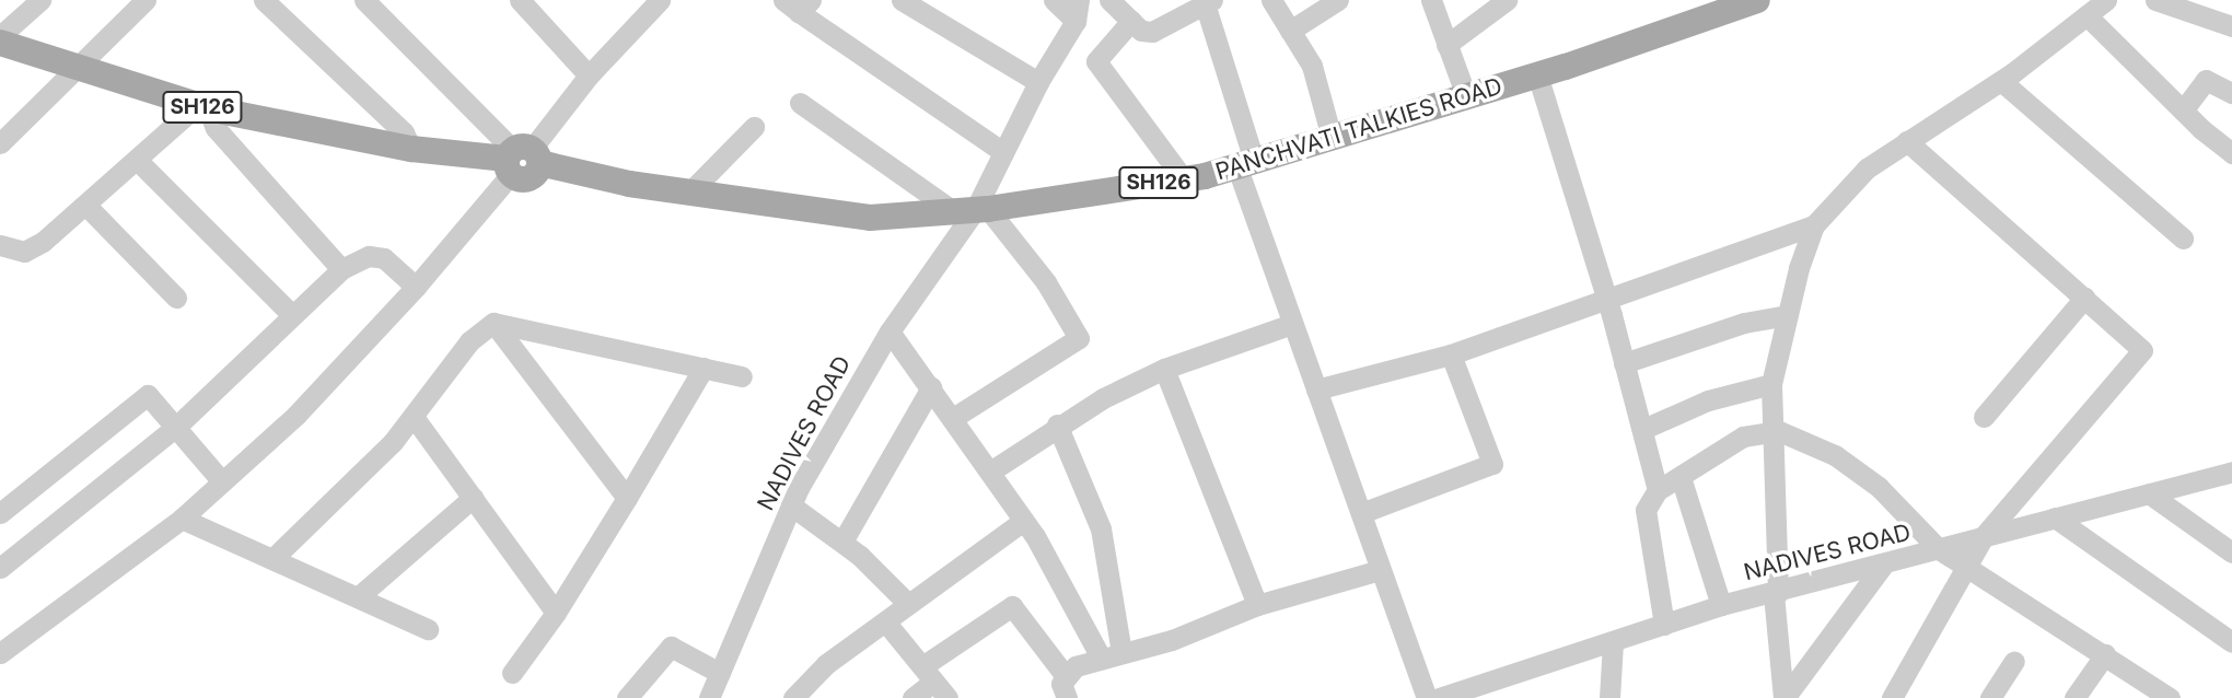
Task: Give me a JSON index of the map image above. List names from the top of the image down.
{
  "streets": {
    "main road": ["SH126", "PANCHVATI TALKIES ROAD"],
    "street": ["NADIVES ROAD"]
  },
  "crossings": [
    ["SH126", "PANCHVATI TALKIES ROAD"],
    ["PANCHVATI TALKIES ROAD", "NADIVES ROAD"]
  ]
}
